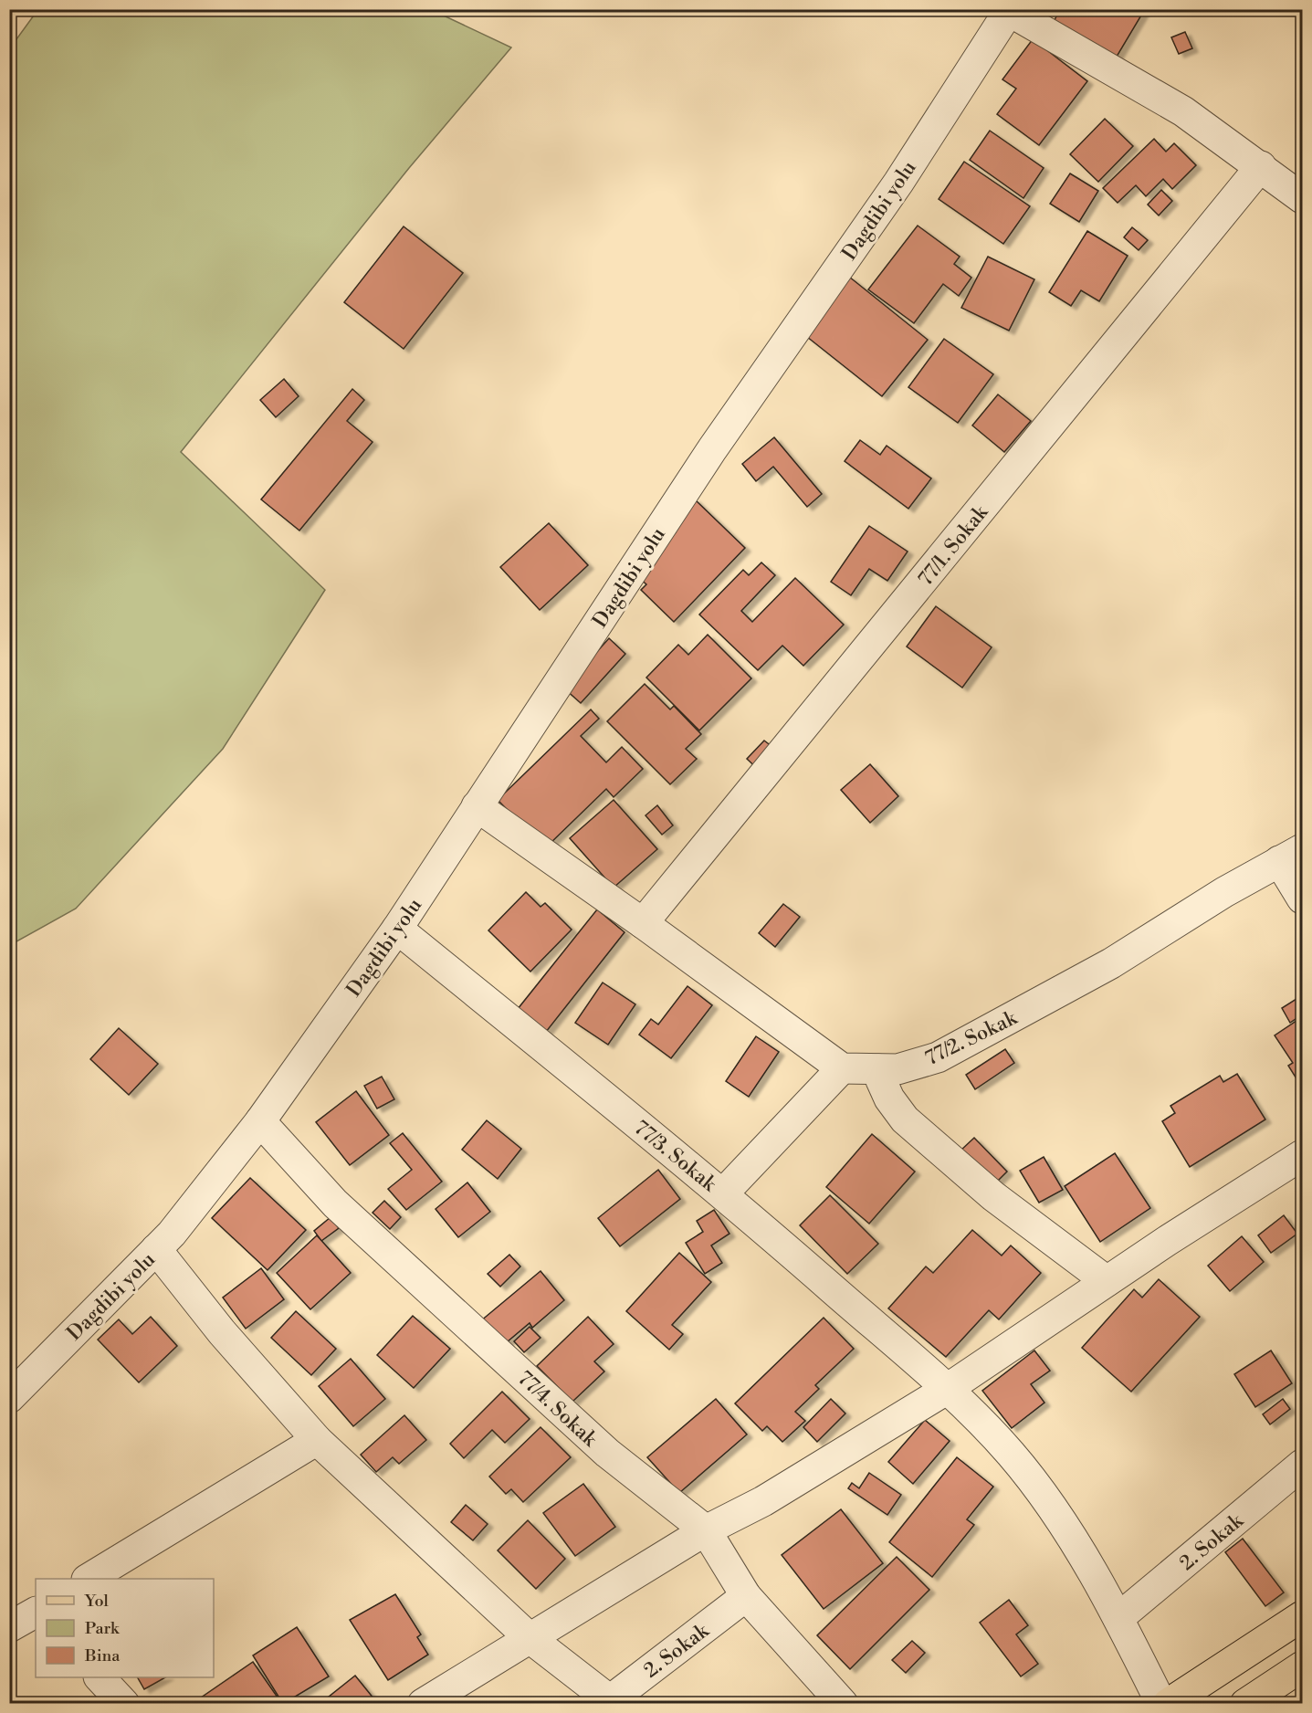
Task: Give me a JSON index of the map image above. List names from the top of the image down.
{
  "streets": {
    "street": [
      "Dagdibi yolu",
      "77/1. Sokak",
      "77/2. Sokak",
      "77/3. Sokak",
      "77/4. Sokak",
      "2. Sokak"
    ]
  },
  "crossings": [
    ["Dagdibi yolu", "77/1. Sokak"],
    ["Dagdibi yolu", "77/3. Sokak"],
    ["Dagdibi yolu", "77/4. Sokak"],
    ["77/3. Sokak", "2. Sokak"],
    ["77/4. Sokak", "2. Sokak"]
  ],
  "legend": ["Yol", "Park", "Bina"]
}
